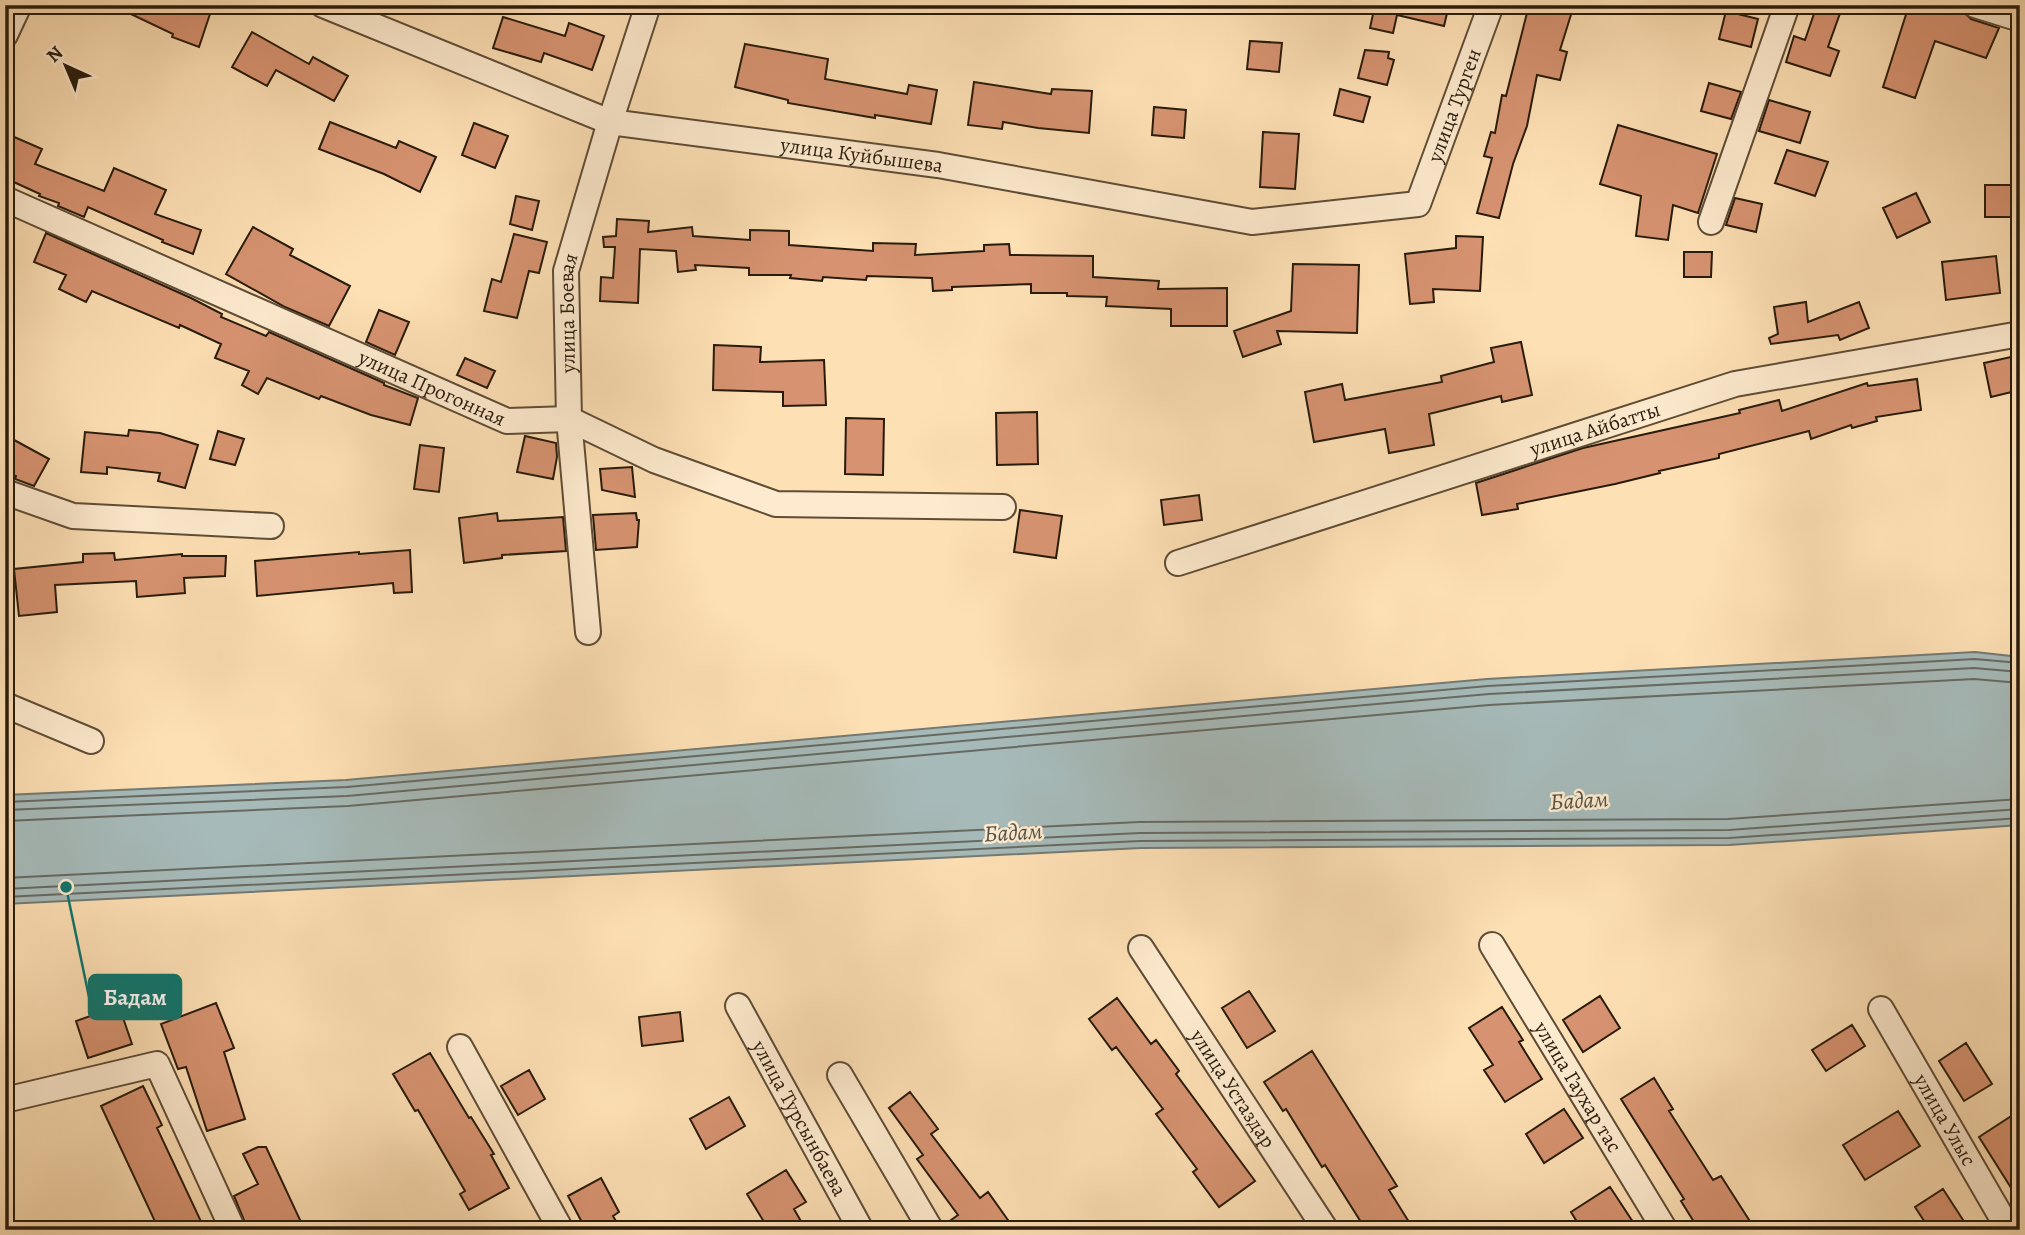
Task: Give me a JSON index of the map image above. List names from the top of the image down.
{
  "streets": {
    "street": [
      "улица Турген",
      "улица Куйбышева",
      "улица Боевая",
      "улица Прогонная",
      "улица Айбатты",
      "улица Гаухар тас",
      "улица Устаздар",
      "улица Турсынбаева",
      "улица Улыс"
    ]
  },
  "crossings": [
    ["улица Турген", "улица Куйбышева"],
    ["улица Куйбышева", "улица Боевая"],
    ["улица Боевая", "улица Прогонная"]
  ],
  "water": ["Бадам"],
  "places": ["Бадам"],
  "north": "top left"
}
